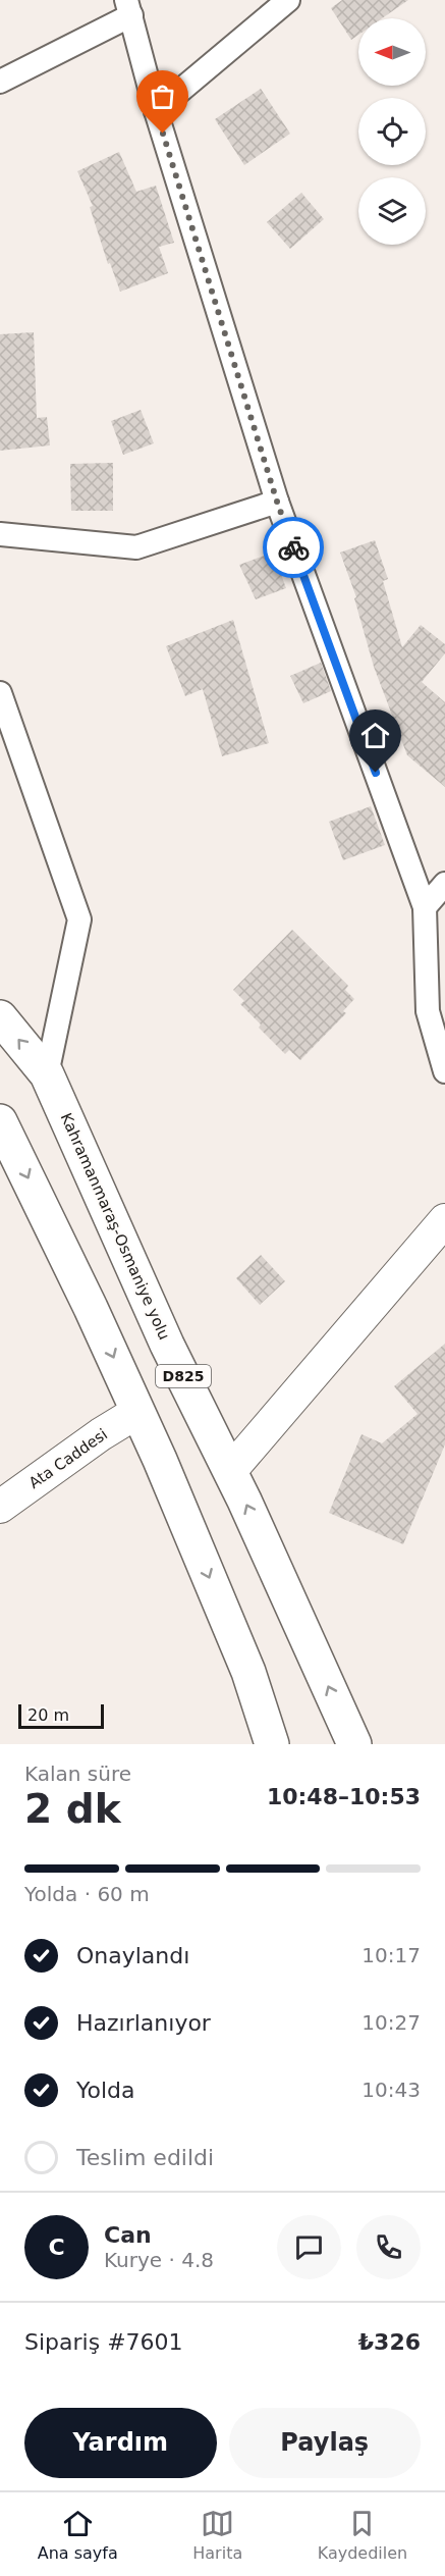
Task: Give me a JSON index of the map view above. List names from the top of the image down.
{
  "streets": {
    "highway": ["Kahramanmaraş-Osmaniye yolu", "D825"],
    "street": ["Ata Caddesi"]
  },
  "scale_bar": "20 m",
  "north": "left",
  "page": {
    "scale": "20 m",
    "heading": ["2 dk", "Kalan süre", "10:48–10:53"],
    "panel": [
      "Can",
      "Kurye · 4.8",
      "Sipariş #7601",
      "₺326"
    ],
    "bar": "Yolda · 60 m",
    "list": [
      ["Onaylandı", "10:17"],
      ["Hazırlanıyor", "10:27"],
      ["Yolda", "10:43"],
      "Teslim edildi"
    ],
    "round": "C",
    "buttons": ["Yardım", "Paylaş"],
    "tabs": ["Ana sayfa", "Harita", "Kaydedilen"]
  }
}
